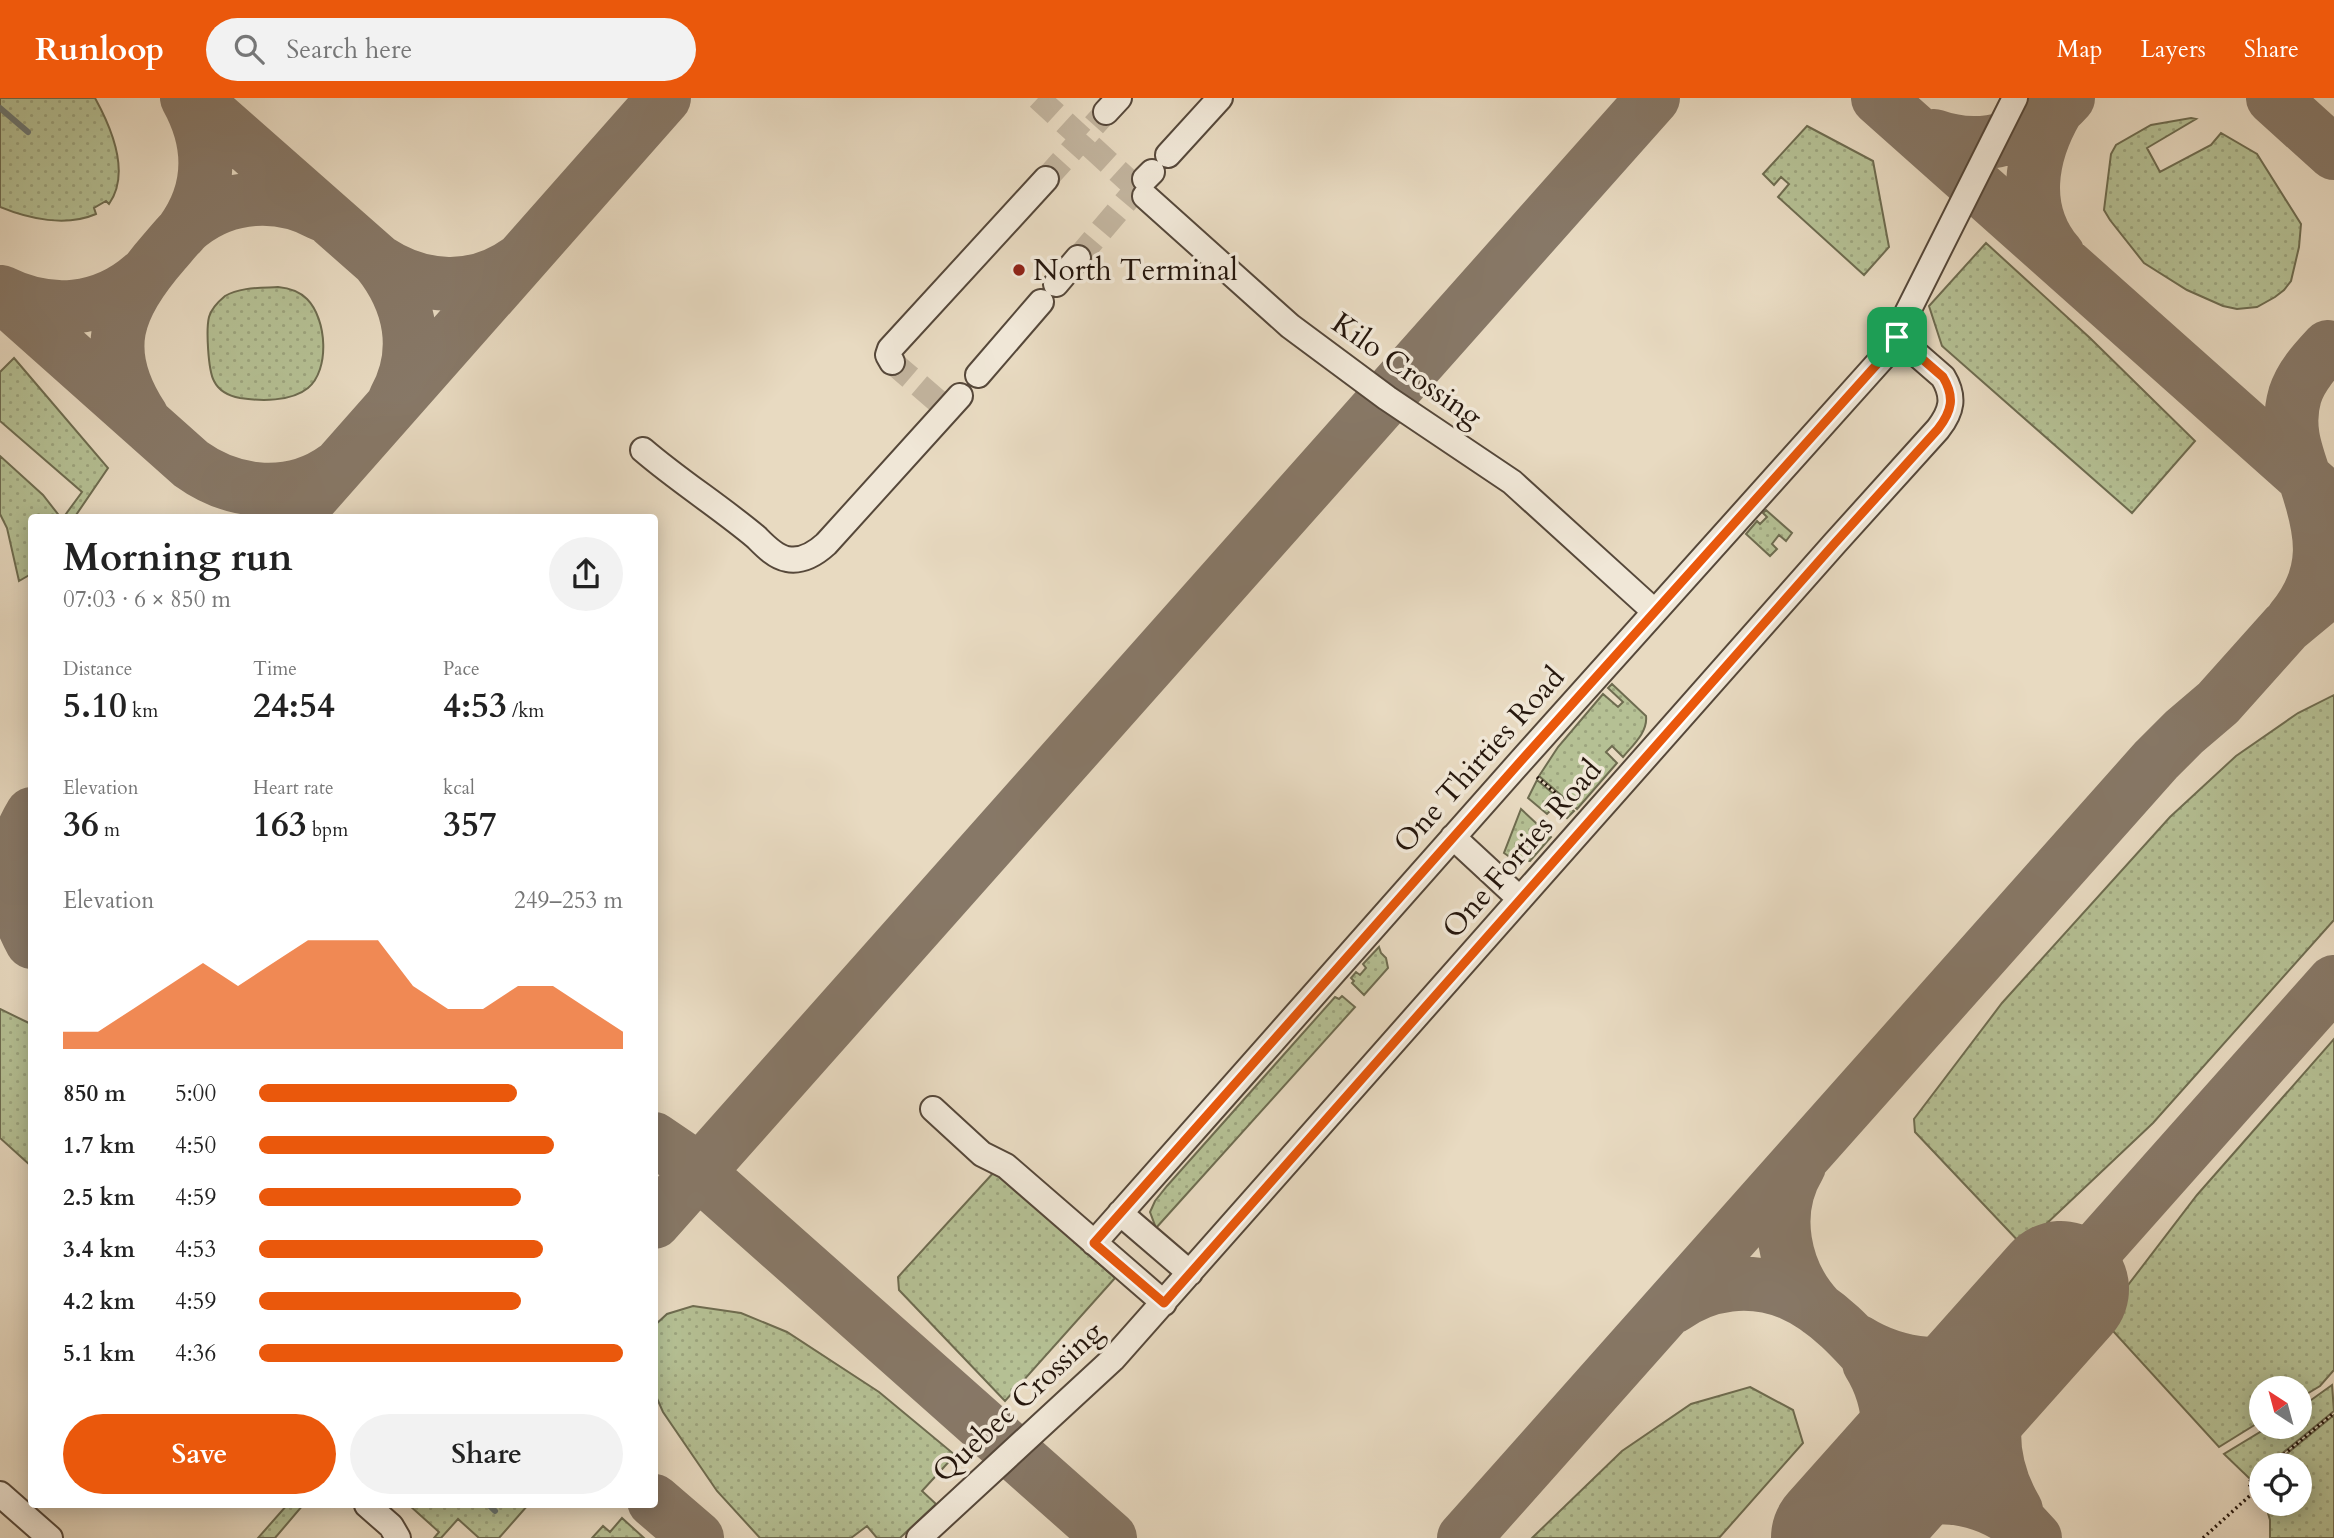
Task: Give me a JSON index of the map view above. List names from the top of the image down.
{
  "streets": {
    "lane": [
      "Kilo Crossing",
      "One Thirties Road",
      "One Forties Road",
      "Quebec Crossing"
    ]
  },
  "crossings": [
    ["Kilo Crossing", "One Thirties Road"],
    ["One Thirties Road", "One Forties Road"],
    ["One Forties Road", "Quebec Crossing"]
  ],
  "places": ["North Terminal"],
  "north": "top left",
  "page": {
    "header": "Runloop",
    "search": "Search here",
    "nav": ["Map", "Layers", "Share"],
    "heading": ["Morning run", "07:03 · 6 × 850 m"],
    "stats": [
      ["Distance", "5.10 km"],
      ["Time", "24:54"],
      ["Pace", "4:53 /km"],
      ["Elevation", "36 m"],
      ["Heart rate", "163 bpm"],
      ["kcal", "357"]
    ],
    "chart": ["Elevation", "249–253 m"],
    "list": [
      {
        "name": "850 m",
        "note": "5:00"
      },
      {
        "name": "1.7 km",
        "note": "4:50"
      },
      {
        "name": "2.5 km",
        "note": "4:59"
      },
      {
        "name": "3.4 km",
        "note": "4:53"
      },
      {
        "name": "4.2 km",
        "note": "4:59"
      },
      {
        "name": "5.1 km",
        "note": "4:36"
      }
    ],
    "buttons": ["Save", "Share"]
  }
}
